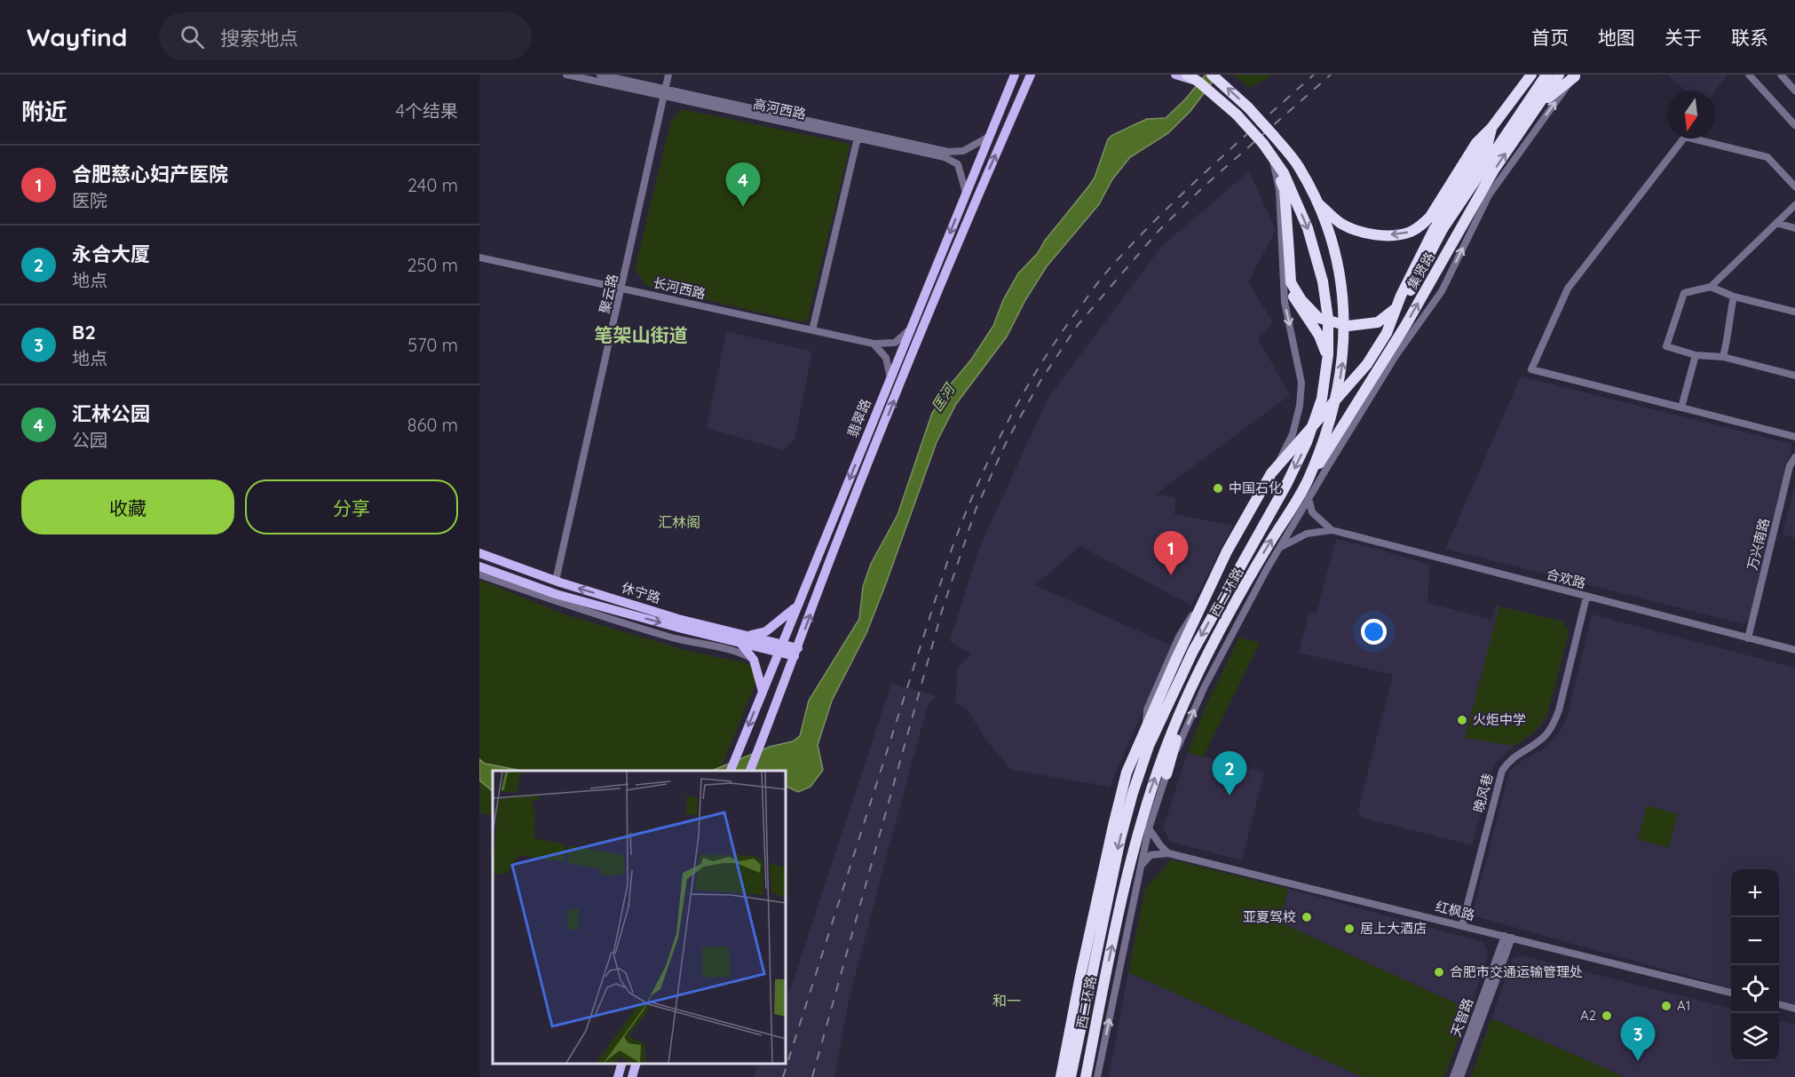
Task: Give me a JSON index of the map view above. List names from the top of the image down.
{
  "streets": {
    "highway": ["集贤路", "西二环路"],
    "main road": ["翡翠路", "休宁路"],
    "street": [
      "高河西路",
      "长河西路",
      "聚云路",
      "万兴南路",
      "合欢路",
      "晚风巷",
      "红枫路",
      "天智路"
    ]
  },
  "crossings": [
    ["高河西路", "聚云路"],
    ["高河西路", "翡翠路"],
    ["集贤路", "西二环路"],
    ["长河西路", "聚云路"],
    ["聚云路", "休宁路"],
    ["翡翠路", "休宁路"],
    ["万兴南路", "合欢路"],
    ["合欢路", "晚风巷"],
    ["晚风巷", "红枫路"],
    ["红枫路", "天智路"]
  ],
  "districts": ["笔架山街道", "汇林阁", "和一"],
  "water": ["匡河"],
  "places": [
    "中国石化",
    "火炬中学",
    "亚夏驾校",
    "居上大酒店",
    "合肥市交通运输管理处",
    "A1",
    "A2"
  ],
  "north": "bottom",
  "page": {
    "header": "Wayfind",
    "search": "搜索地点",
    "nav": [
      "首页",
      "地图",
      "关于",
      "联系"
    ],
    "heading": ["附近", "4个结果"],
    "list": [
      {
        "mark": "1",
        "name": "合肥慈心妇产医院",
        "note": "医院",
        "value": "240 m"
      },
      {
        "mark": "2",
        "name": "永合大厦",
        "note": "地点",
        "value": "250 m"
      },
      {
        "mark": "3",
        "name": "B2",
        "note": "地点",
        "value": "570 m"
      },
      {
        "mark": "4",
        "name": "汇林公园",
        "note": "公园",
        "value": "860 m"
      }
    ],
    "pins": [
      "4",
      "1",
      "2",
      "3"
    ],
    "buttons": ["收藏", "分享"],
    "map_buttons": ["+", "−"]
  }
}
